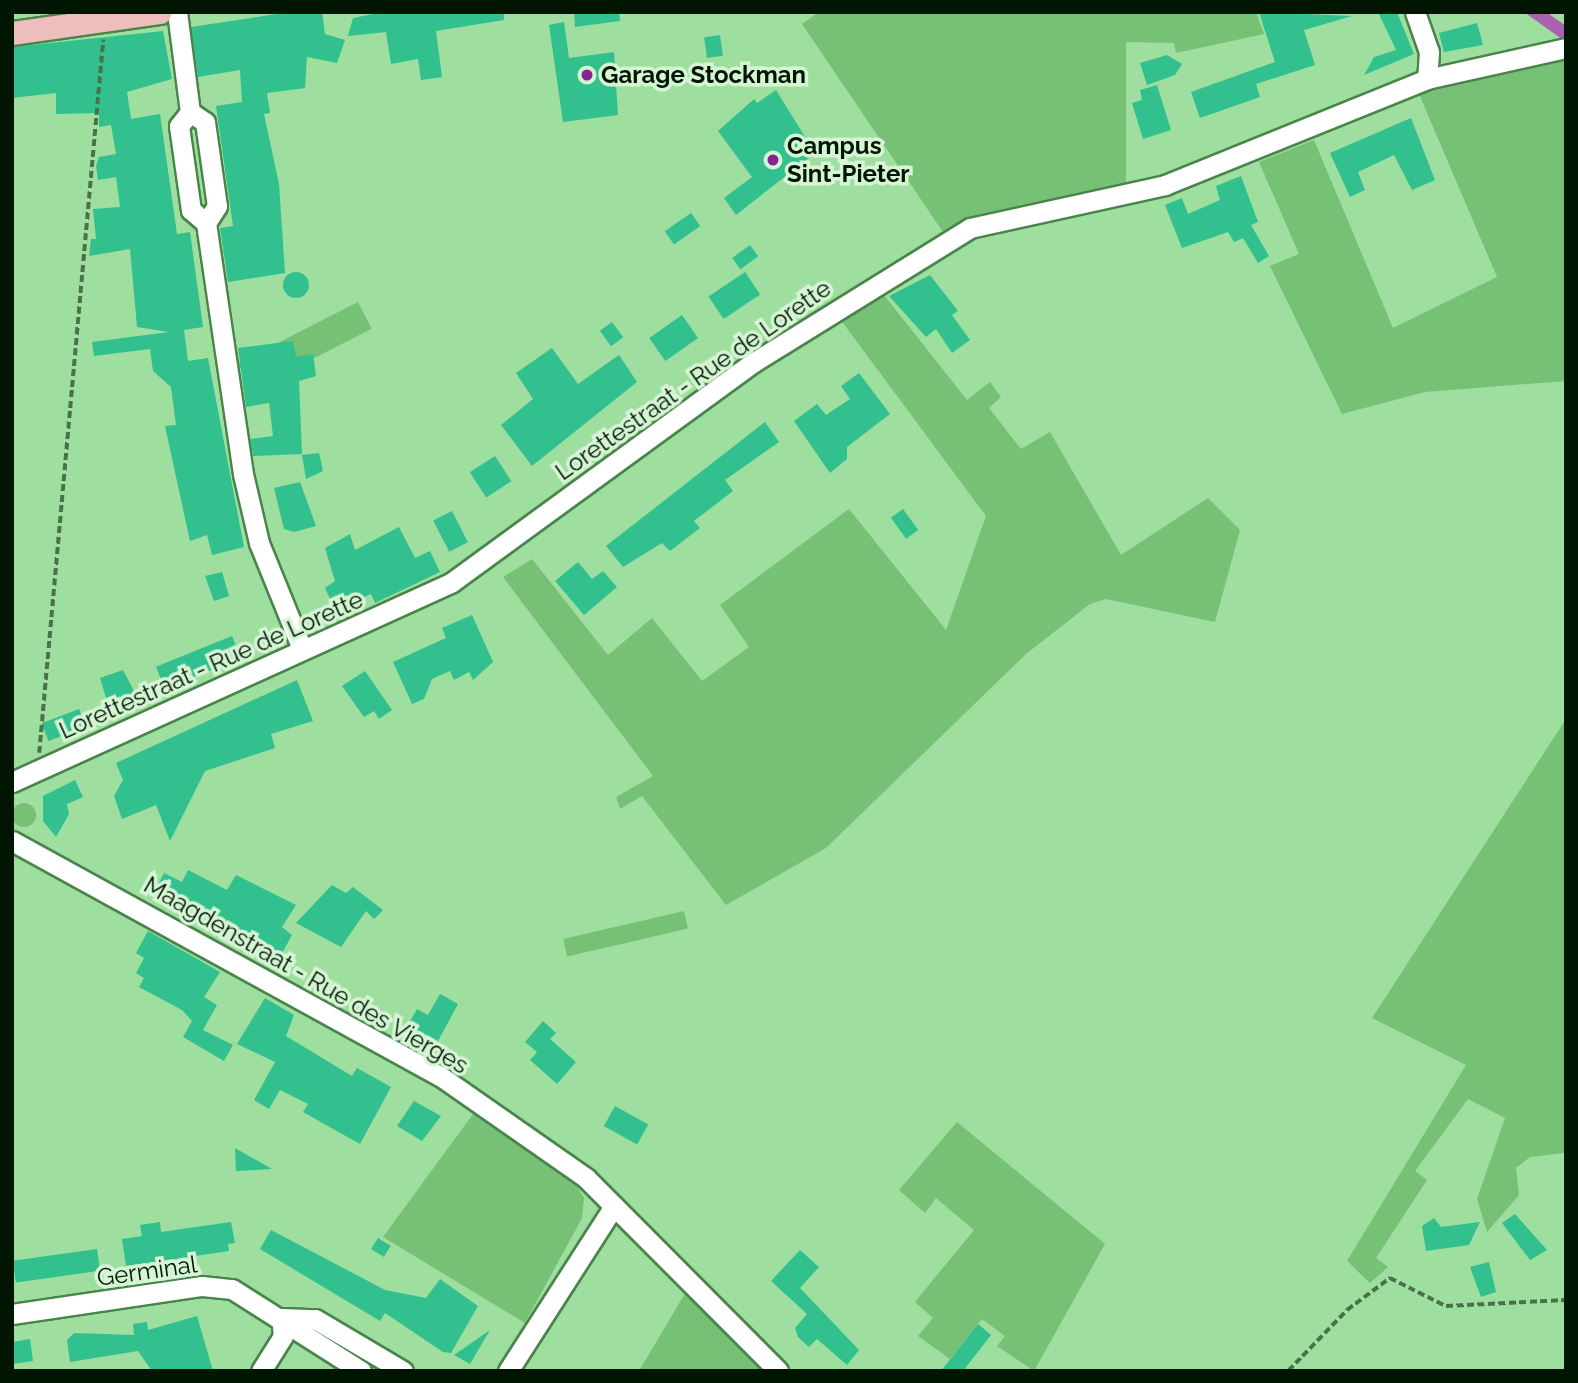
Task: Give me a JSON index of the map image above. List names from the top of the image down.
{
  "streets": {
    "street": ["Lorettestraat - Rue de Lorette", "Maagdenstraat - Rue des Vierges", "Germinal"]
  },
  "places": ["Garage Stockman", "Campus Sint-Pieter"]
}
